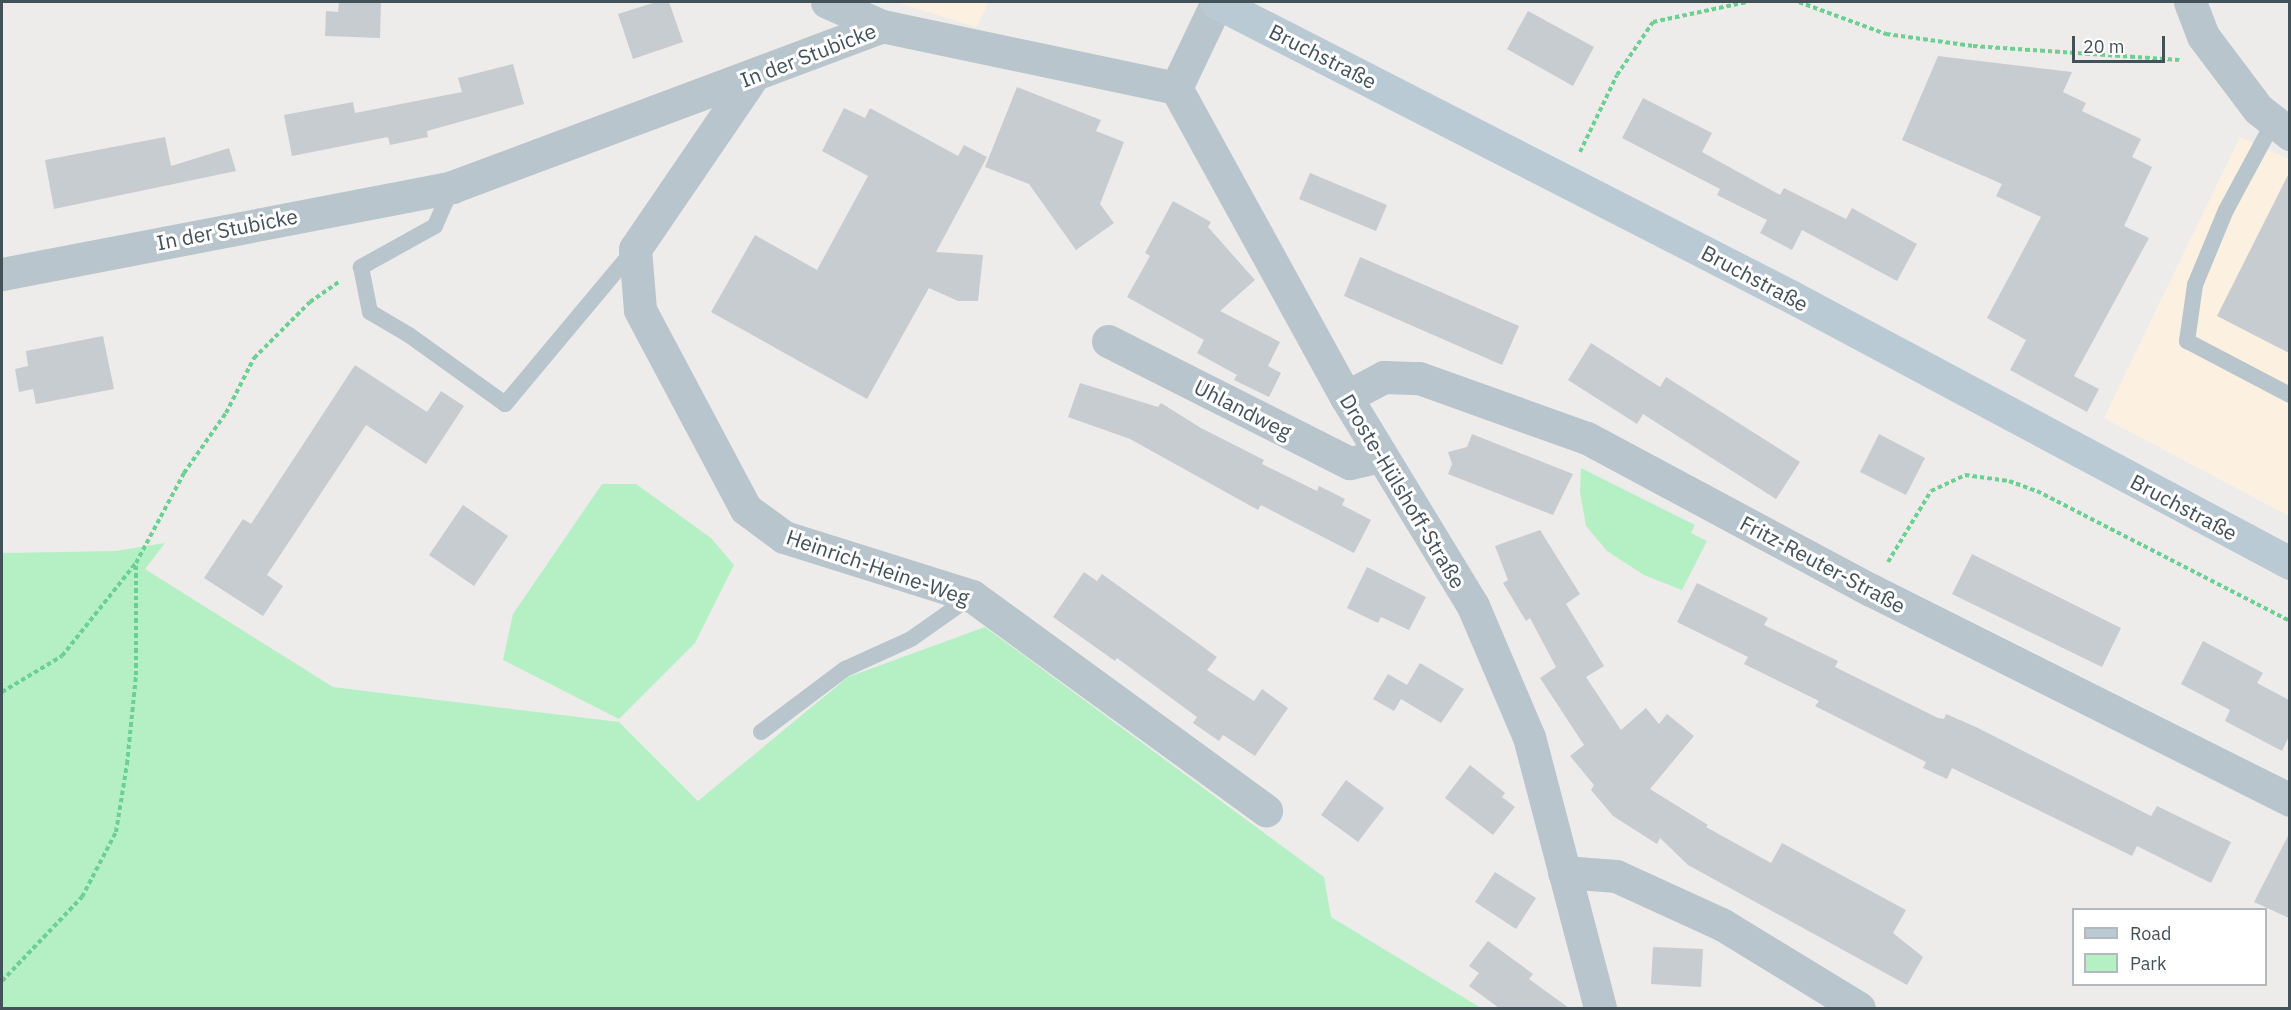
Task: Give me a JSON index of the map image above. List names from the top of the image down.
{
  "streets": {
    "main road": ["Bruchstraße"],
    "street": [
      "In der Stubicke",
      "Uhlandweg",
      "Droste-Hülshoff-Straße",
      "Fritz-Reuter-Straße",
      "Heinrich-Heine-Weg"
    ]
  },
  "crossings": [
    ["In der Stubicke", "Droste-Hülshoff-Straße"],
    ["Uhlandweg", "Droste-Hülshoff-Straße"],
    ["Droste-Hülshoff-Straße", "Fritz-Reuter-Straße"]
  ],
  "legend": ["Road", "Park"],
  "scale_bar": "20 m"
}
